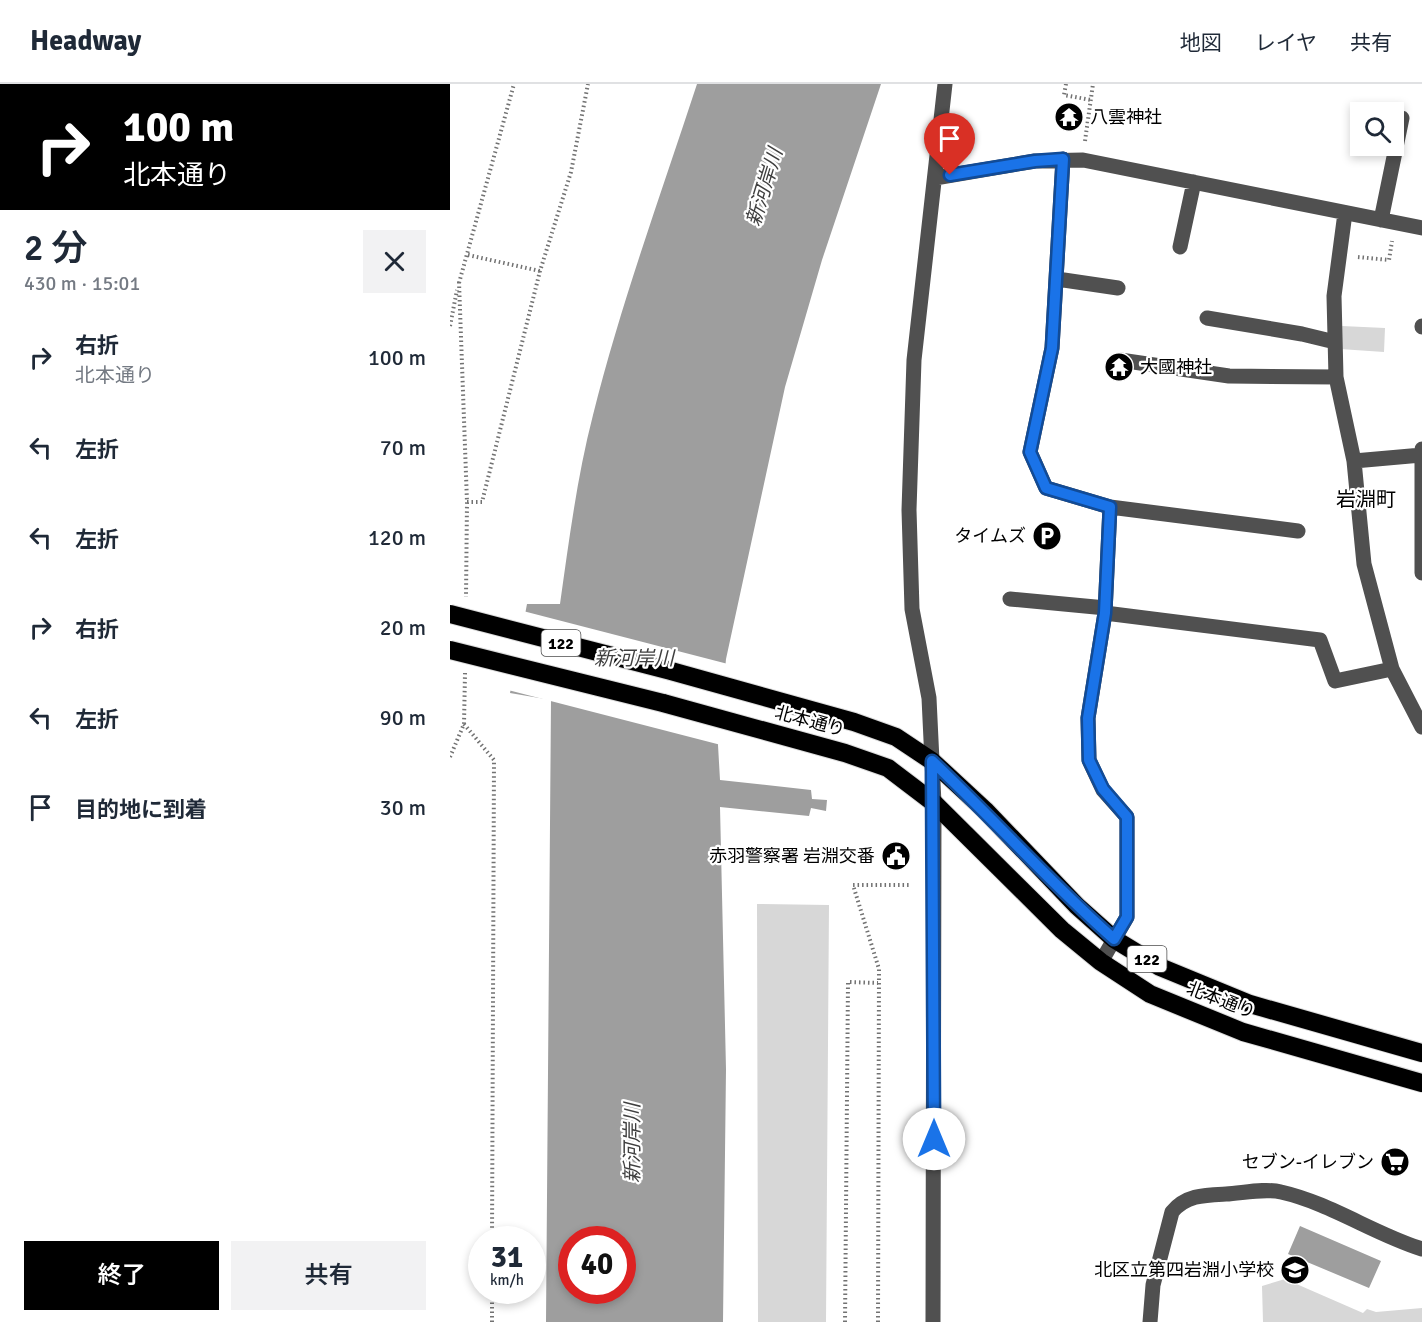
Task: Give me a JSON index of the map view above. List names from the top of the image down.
{
  "streets": {
    "highway": ["122", "北本通り"]
  },
  "districts": ["岩淵町"],
  "water": ["新河岸川"],
  "places": {
    "temple": ["八雲神社", "大國神社"],
    "parking": ["タイムズ"],
    "public building": ["赤羽警察署 岩淵交番"],
    "supermarket": ["セブン-イレブン"],
    "school or university": ["北区立第四岩淵小学校"]
  },
  "page": {
    "header": "Headway",
    "nav": ["地図", "レイヤ", "共有"],
    "turn": ["100 m", "北本通り"],
    "heading": ["2 分", "430 m · 15:01"],
    "list": [
      {
        "name": "右折",
        "note": "北本通り",
        "value": "100 m"
      },
      {
        "name": "左折",
        "value": "70 m"
      },
      {
        "name": "左折",
        "value": "120 m"
      },
      {
        "name": "右折",
        "value": "20 m"
      },
      {
        "name": "左折",
        "value": "90 m"
      },
      {
        "name": "目的地に到着",
        "value": "30 m"
      }
    ],
    "speed": "31 km/h",
    "limit": "40",
    "buttons": ["終了", "共有"]
  }
}
